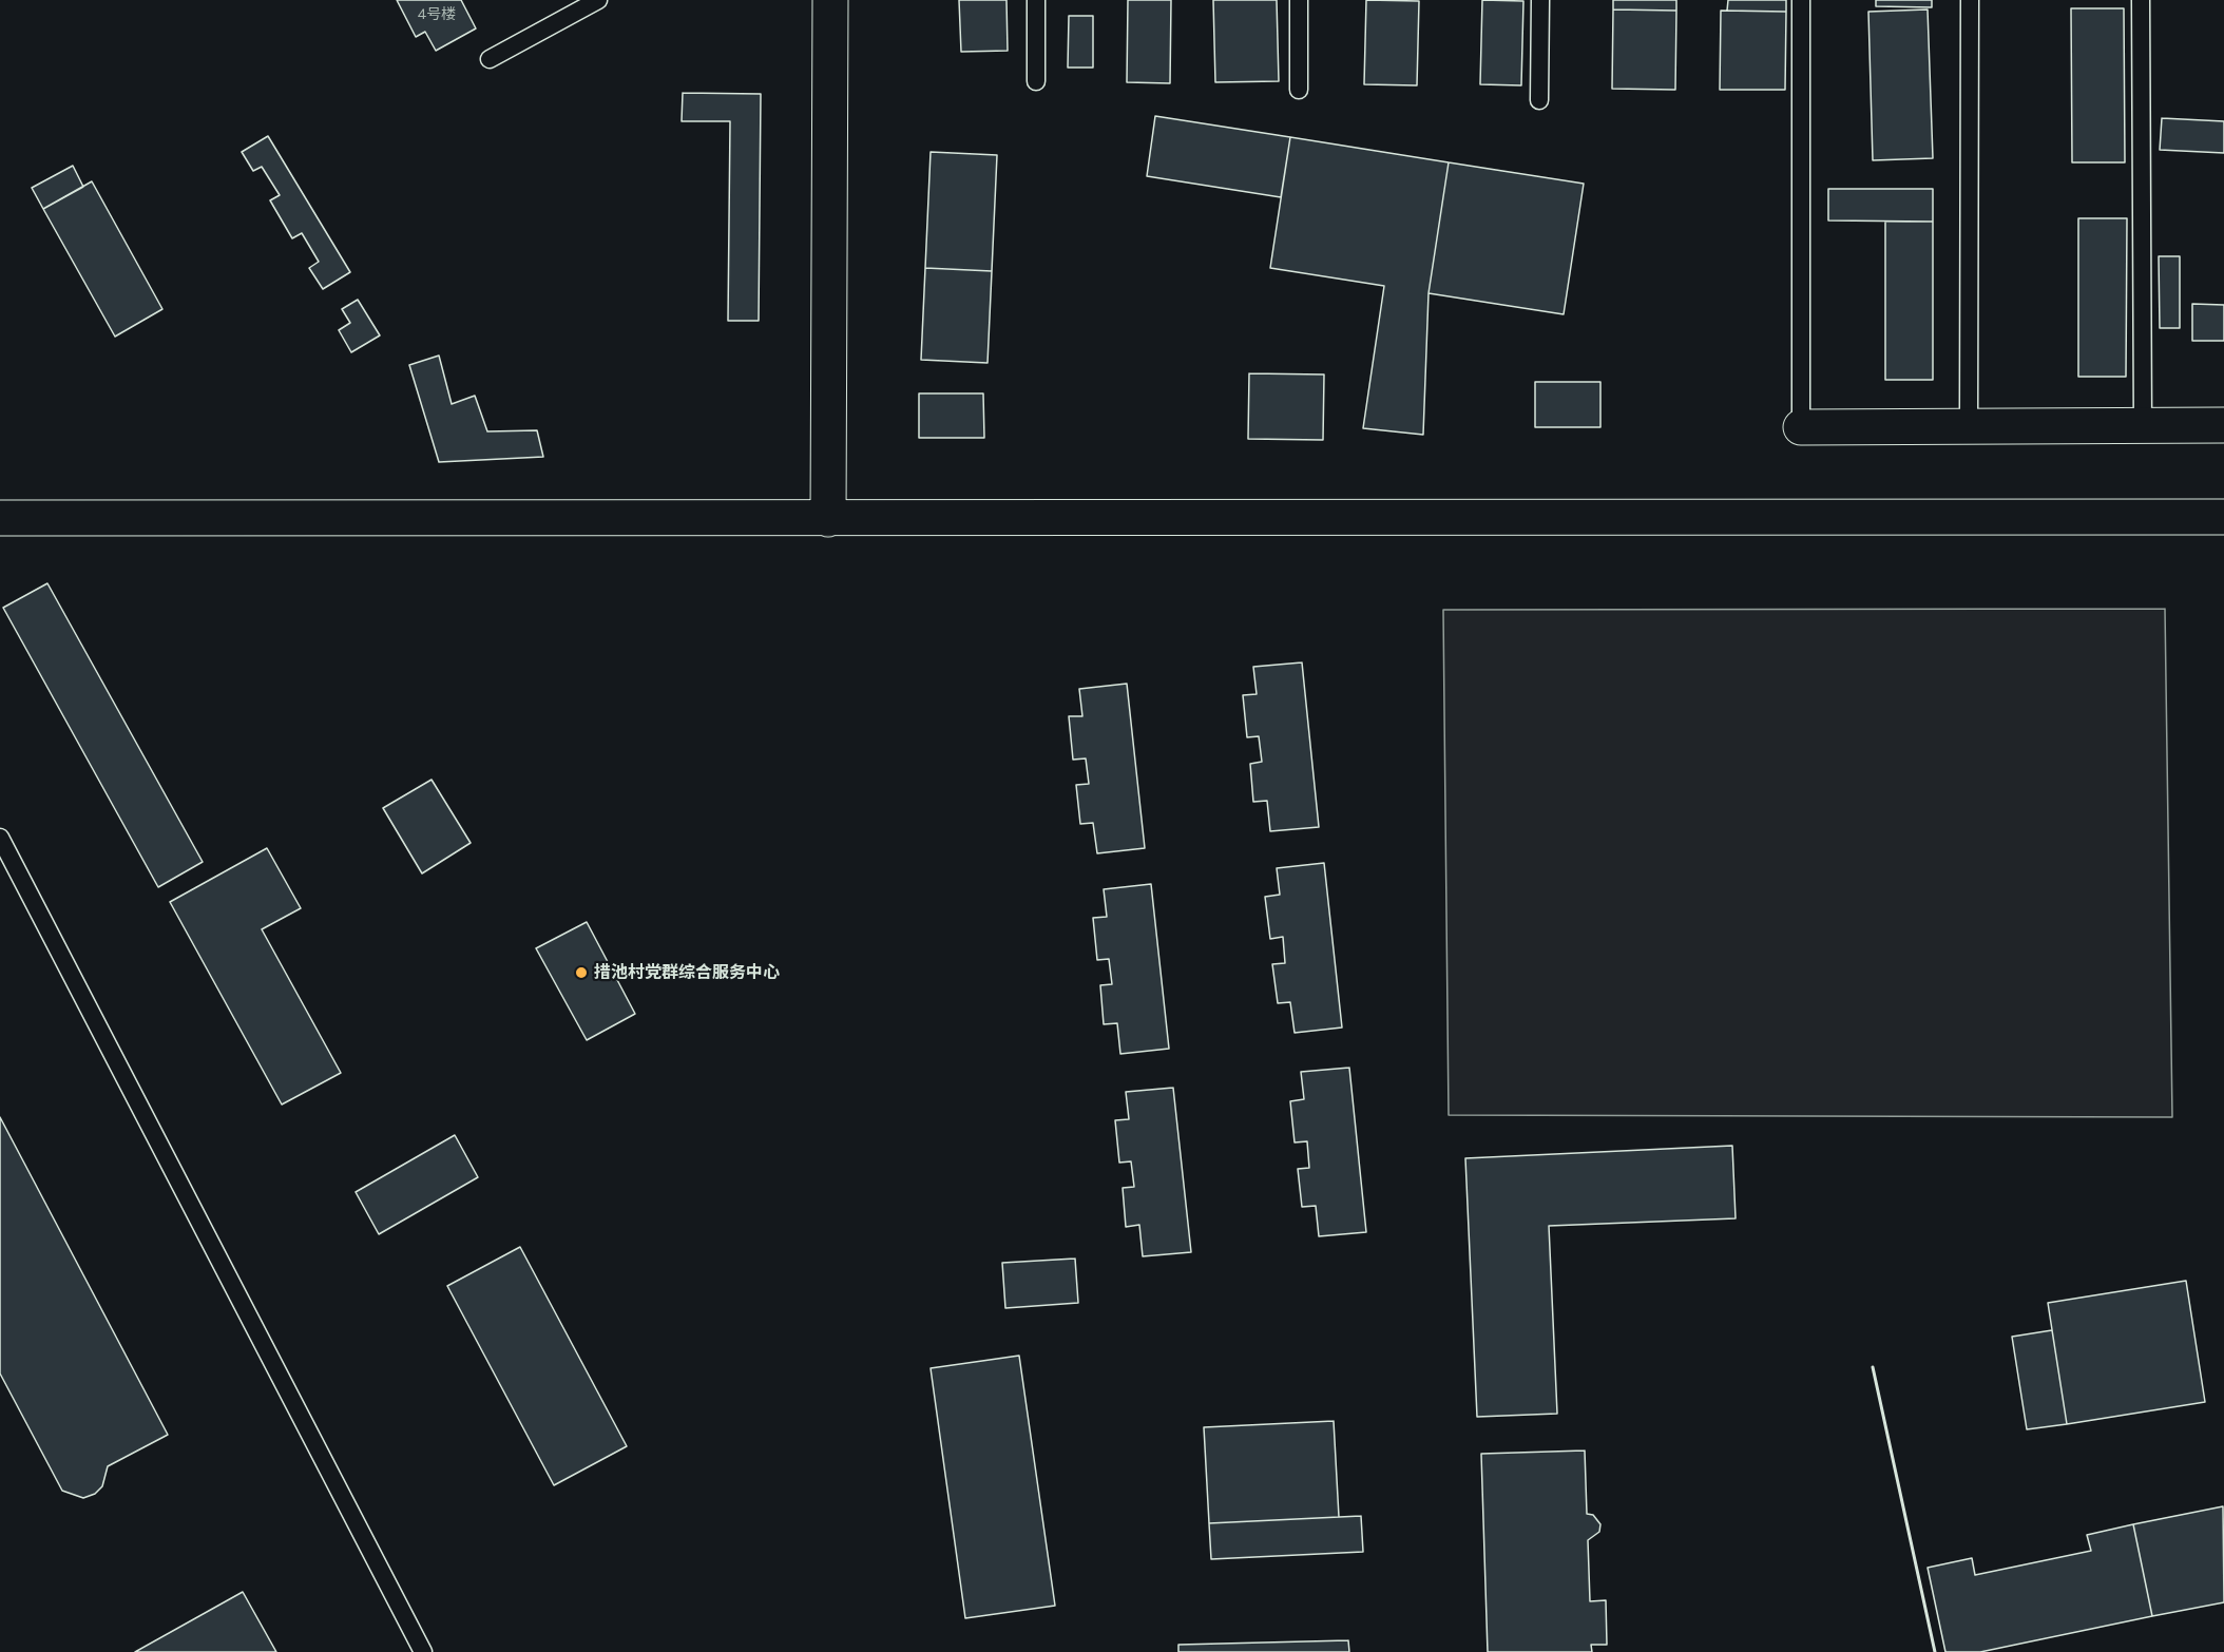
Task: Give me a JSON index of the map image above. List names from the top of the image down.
{
  "places": ["措池村党群综合服务中心"],
  "house_numbers": ["4号楼"]
}
